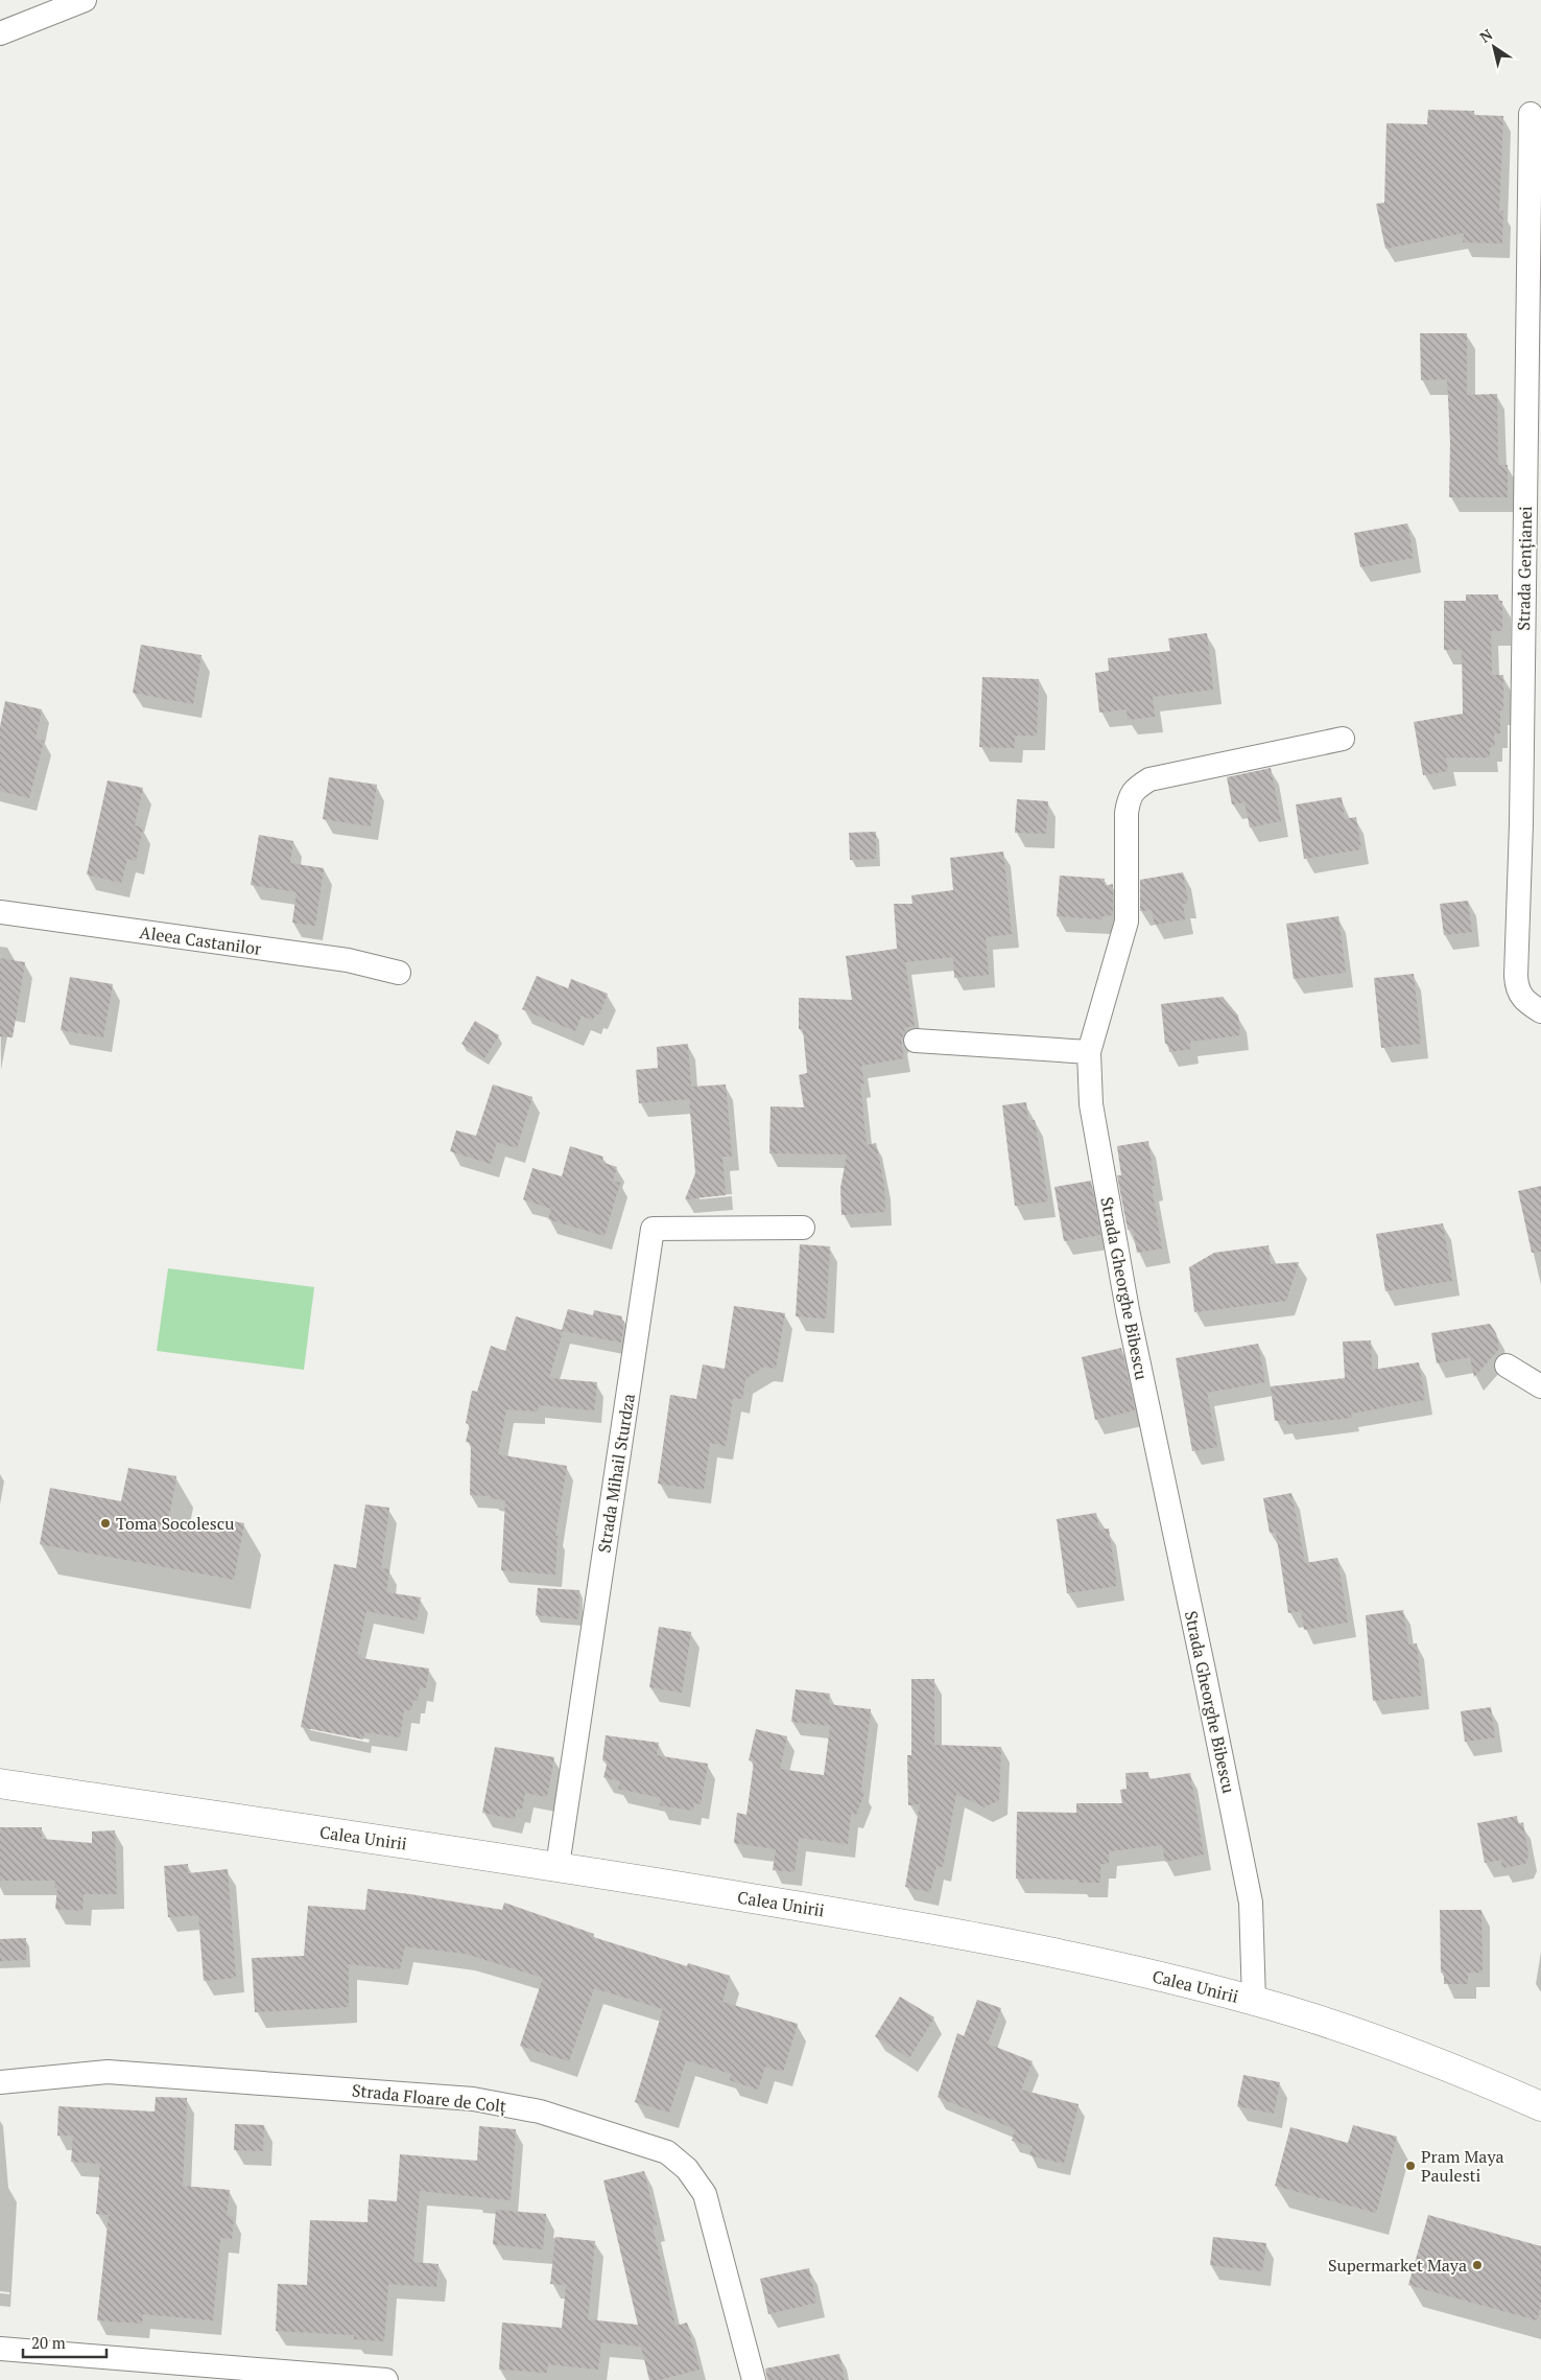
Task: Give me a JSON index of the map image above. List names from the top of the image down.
{
  "streets": {
    "main road": ["Calea Unirii"],
    "street": [
      "Strada Gențianei",
      "Aleea Castanilor",
      "Strada Gheorghe Bibescu",
      "Strada Mihail Sturdza",
      "Strada Floare de Colț"
    ]
  },
  "crossings": [
    ["Strada Gheorghe Bibescu", "Calea Unirii"],
    ["Strada Mihail Sturdza", "Calea Unirii"]
  ],
  "places": ["Toma Socolescu", "Pram Maya Paulesti", "Supermarket Maya"],
  "scale_bar": "20 m",
  "north": "top left"
}
